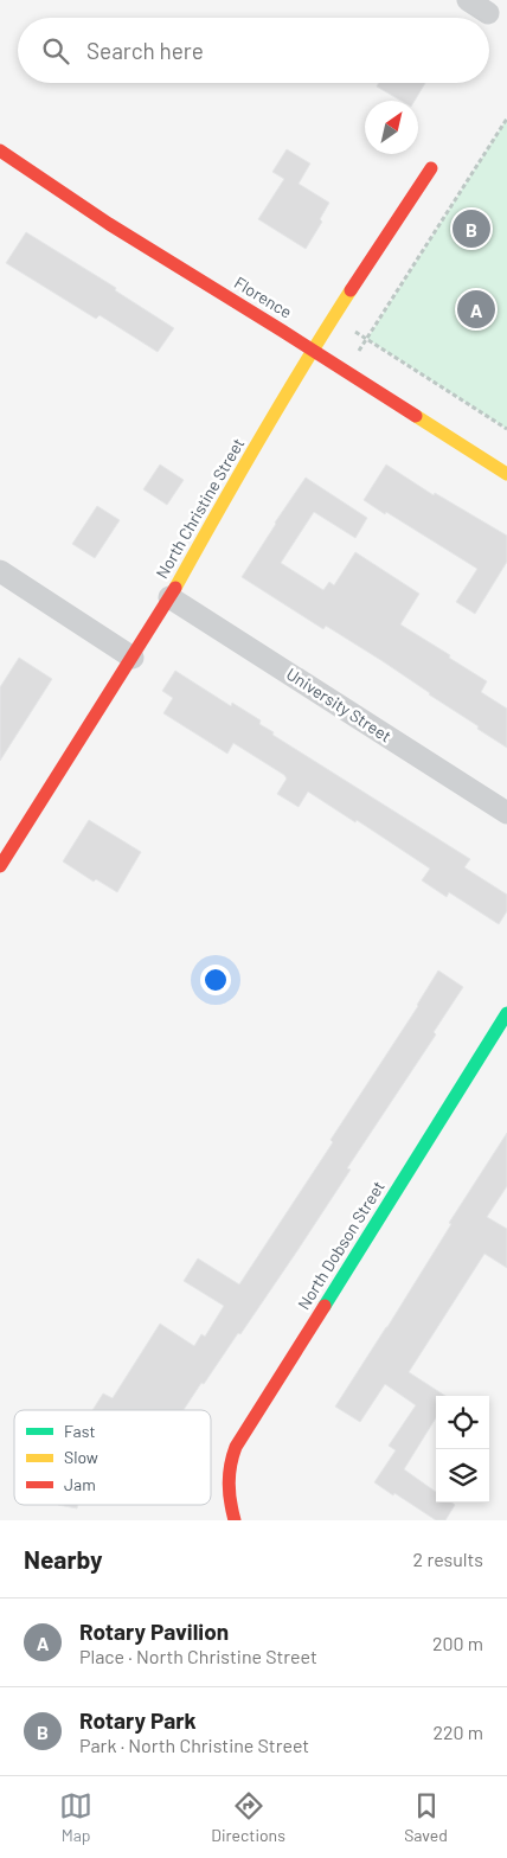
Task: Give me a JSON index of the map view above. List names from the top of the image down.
{
  "streets": {
    "street": [
      "Florence",
      "North Christine Street",
      "University Street",
      "North Dobson Street"
    ]
  },
  "crossings": [
    ["Florence", "North Christine Street"],
    ["North Christine Street", "University Street"]
  ],
  "legend": ["Fast", "Slow", "Jam"],
  "north": "top right",
  "page": {
    "search": "Search here",
    "pins": ["B", "A"],
    "heading": ["Nearby", "2 results"],
    "list": [
      {
        "mark": "A",
        "name": "Rotary Pavilion",
        "note": "Place · North Christine Street",
        "value": "200 m"
      },
      {
        "mark": "B",
        "name": "Rotary Park",
        "note": "Park · North Christine Street",
        "value": "220 m"
      }
    ],
    "nav": ["Map", "Directions", "Saved"]
  }
}
